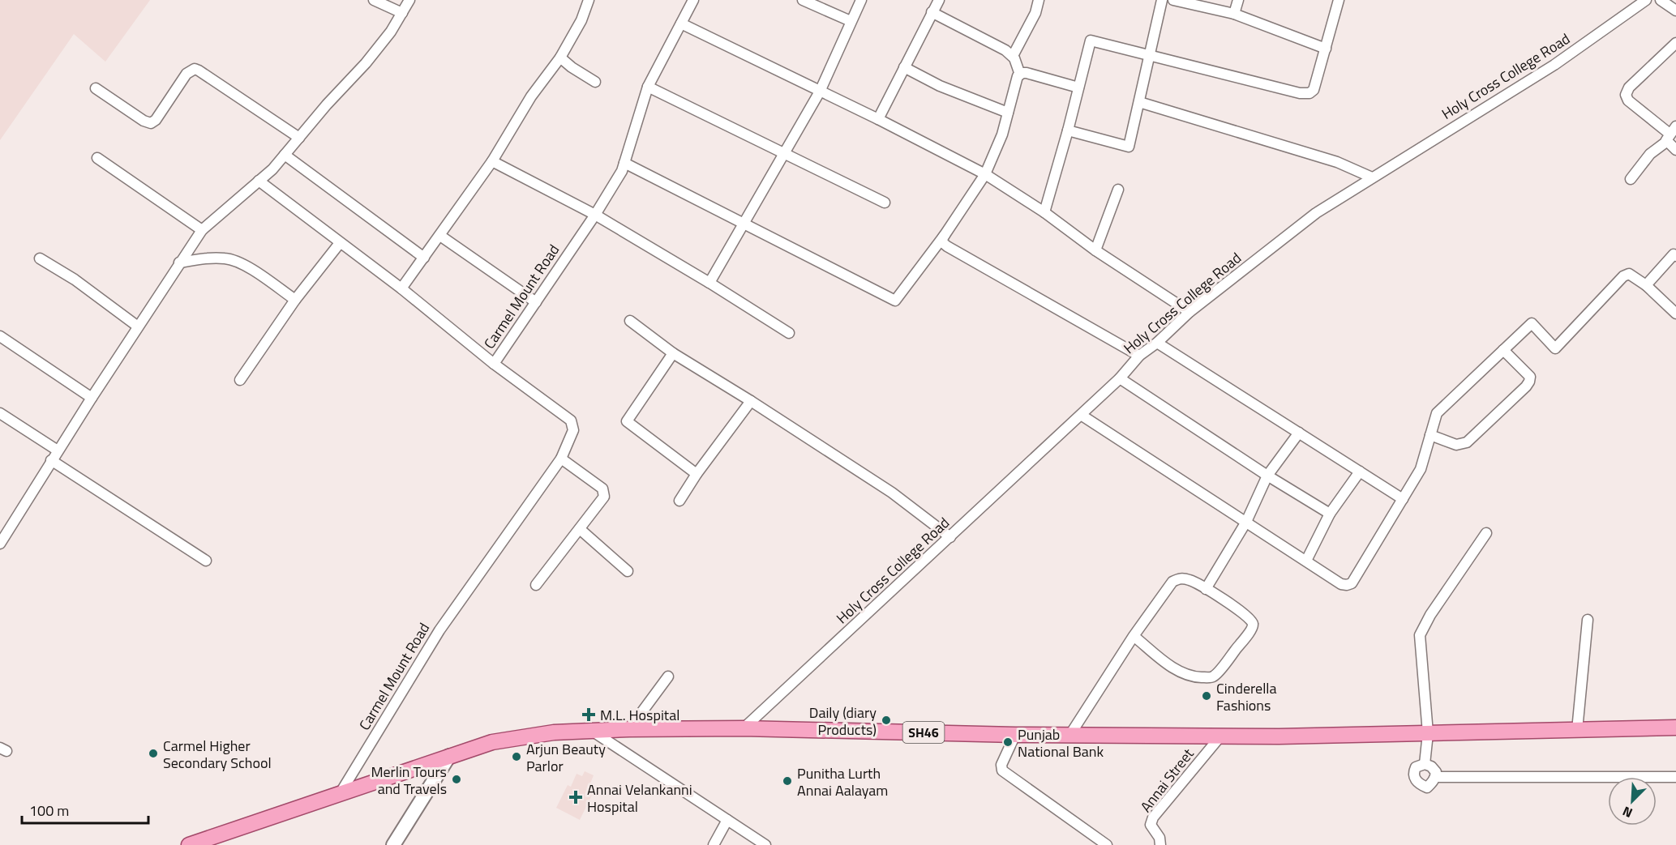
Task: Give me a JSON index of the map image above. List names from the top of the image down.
{
  "streets": {
    "main road": ["SH46"],
    "street": ["Holy Cross College Road", "Carmel Mount Road", "Annai Street"]
  },
  "crossings": [
    ["Holy Cross College Road", "SH46"],
    ["Carmel Mount Road", "SH46"],
    ["SH46", "Annai Street"]
  ],
  "places": {
    "other": [
      "Cinderella Fashions",
      "Daily (diary Products)",
      "Punjab National Bank",
      "Carmel Higher Secondary School",
      "Arjun Beauty Parlor",
      "Merlin Tours and Travels",
      "Punitha Lurth Annai Aalayam"
    ],
    "health": ["M.L. Hospital", "Annai Velankanni Hospital"]
  },
  "scale_bar": "100 m",
  "north": "bottom left"
}
